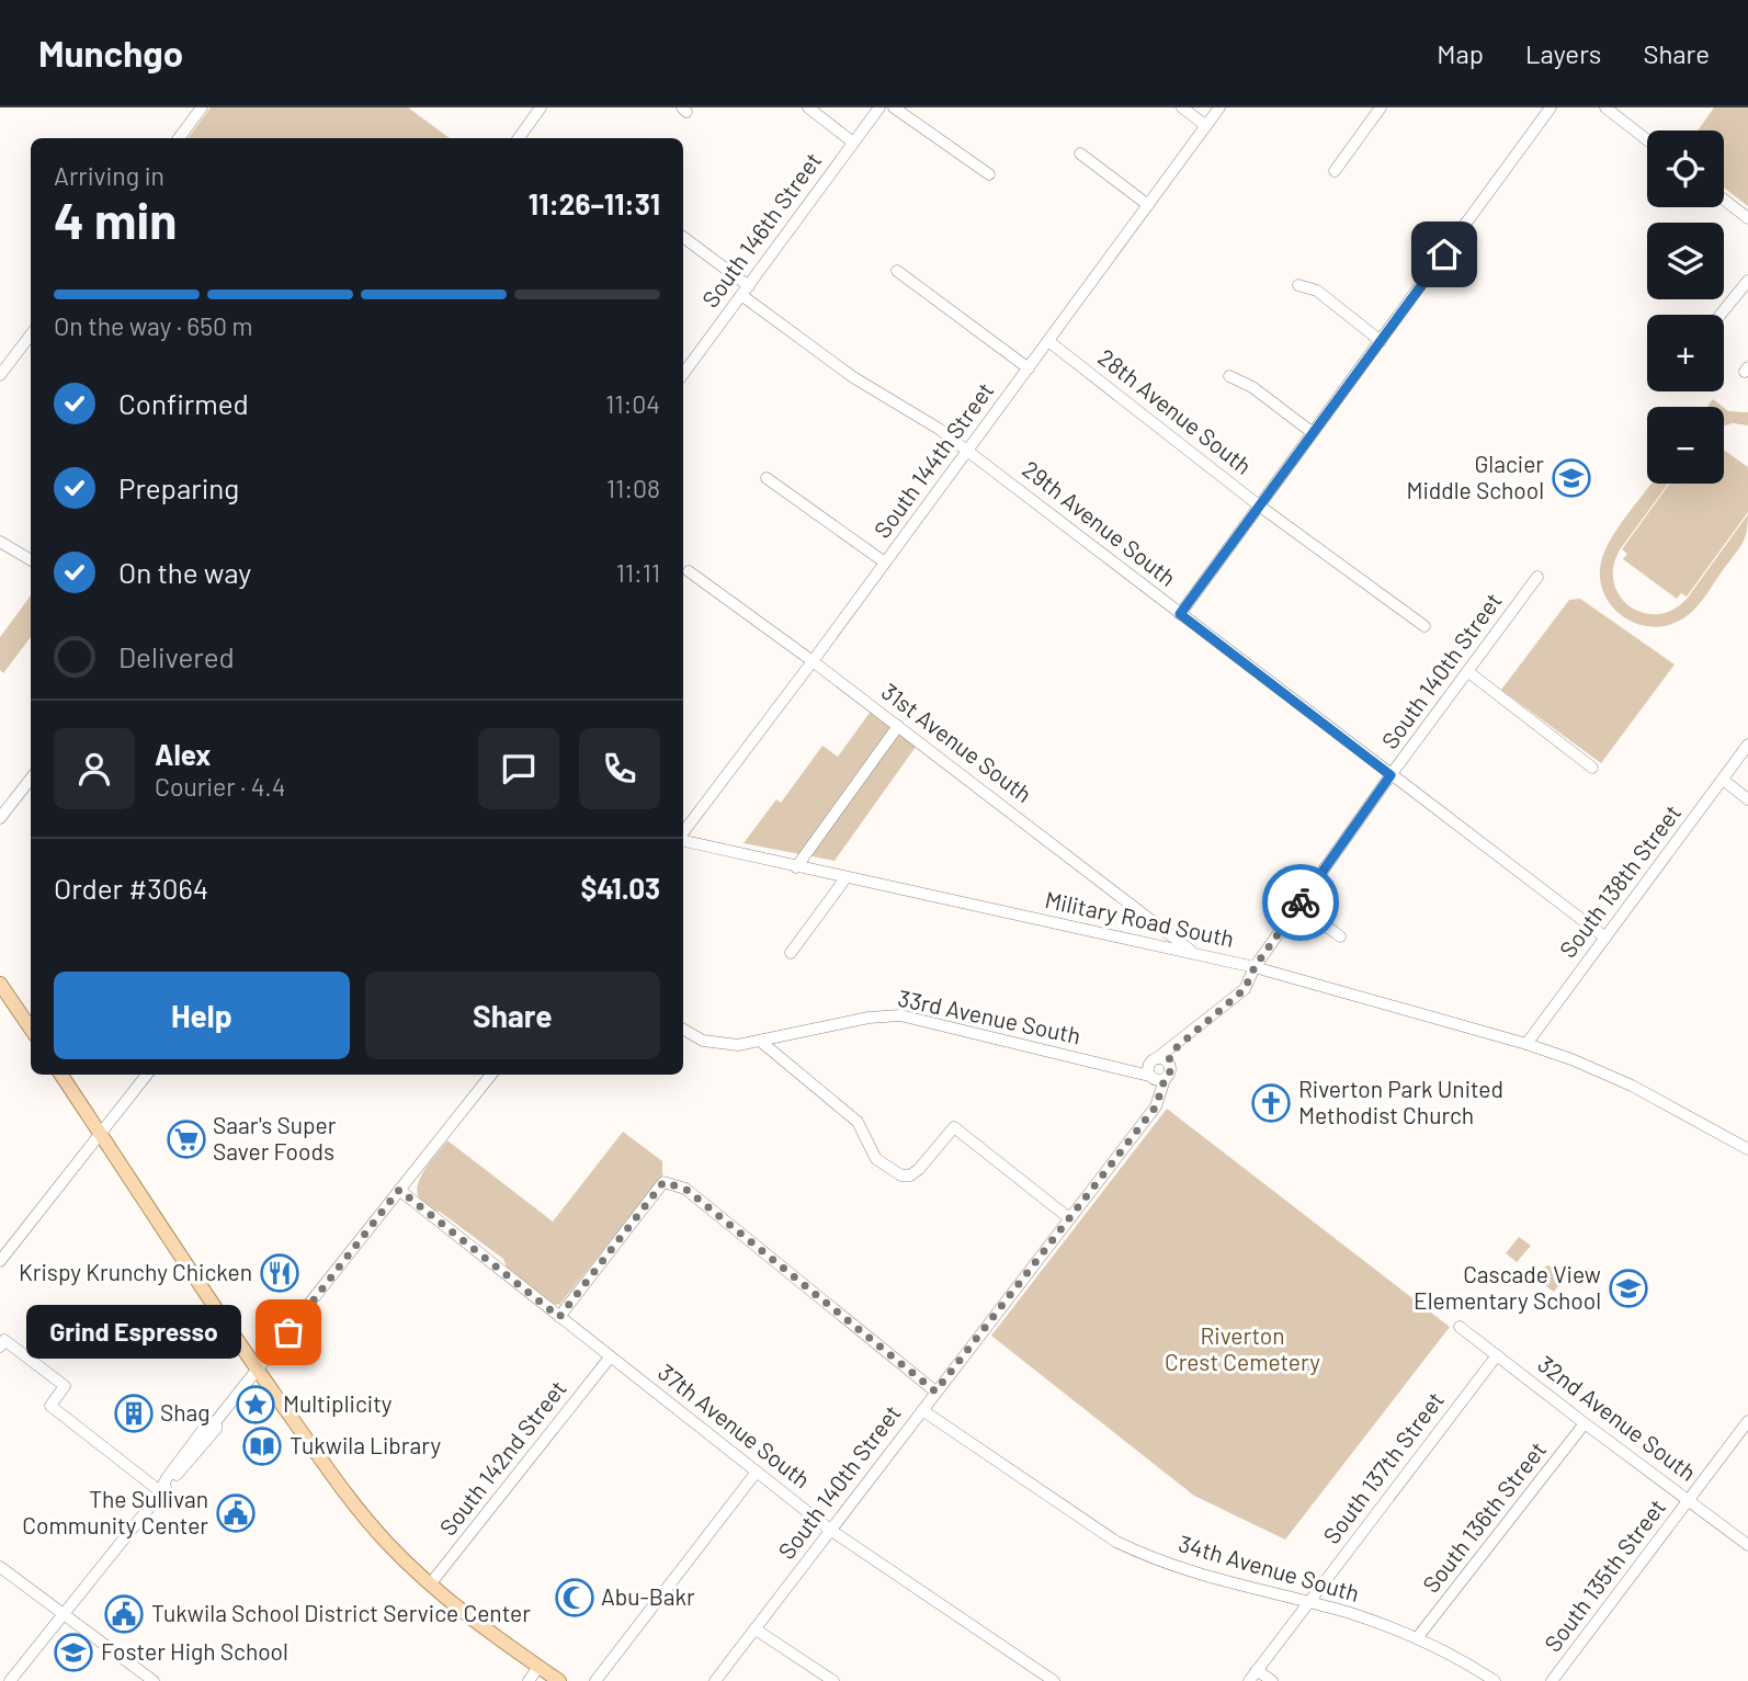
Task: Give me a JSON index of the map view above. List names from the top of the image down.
{
  "streets": {
    "street": [
      "South 146th Street",
      "28th Avenue South",
      "South 144th Street",
      "29th Avenue South",
      "South 140th Street",
      "31st Avenue South",
      "South 138th Street",
      "Military Road South",
      "33rd Avenue South",
      "32nd Avenue South",
      "37th Avenue South",
      "South 142nd Street",
      "South 137th Street",
      "South 136th Street",
      "34th Avenue South",
      "South 135th Street"
    ]
  },
  "crossings": [
    ["South 146th Street", "29th Avenue South"],
    ["28th Avenue South", "South 144th Street"],
    ["South 144th Street", "29th Avenue South"],
    ["South 144th Street", "31st Avenue South"],
    ["29th Avenue South", "South 140th Street"],
    ["29th Avenue South", "South 138th Street"],
    ["South 140th Street", "Military Road South"],
    ["South 140th Street", "33rd Avenue South"],
    ["South 140th Street", "37th Avenue South"],
    ["South 140th Street", "34th Avenue South"],
    ["31st Avenue South", "Military Road South"],
    ["South 138th Street", "Military Road South"],
    ["32nd Avenue South", "South 137th Street"],
    ["32nd Avenue South", "South 136th Street"],
    ["32nd Avenue South", "South 135th Street"],
    ["37th Avenue South", "South 142nd Street"],
    ["South 137th Street", "34th Avenue South"],
    ["South 136th Street", "34th Avenue South"]
  ],
  "parks": ["Riverton Crest Cemetery"],
  "places": {
    "school or university": ["Glacier Middle School", "Cascade View Elementary School", "Foster High School"],
    "church": ["Riverton Park United Methodist Church"],
    "supermarket": ["Saar's Super Saver Foods"],
    "restaurant": ["Krispy Krunchy Chicken"],
    "other": ["Grind Espresso"],
    "place": ["Multiplicity"],
    "building": ["Shag"],
    "library": ["Tukwila Library"],
    "public building": ["The Sullivan Community Center", "Tukwila School District Service Center"],
    "mosque": ["Abu-Bakr"]
  },
  "page": {
    "header": "Munchgo",
    "nav": ["Map", "Layers", "Share"],
    "map_buttons": ["+", "−"],
    "heading": ["4 min", "Arriving in", "11:26–11:31"],
    "panel": [
      "Alex",
      "Courier · 4.4",
      "Order #3064",
      "$41.03"
    ],
    "bar": "On the way · 650 m",
    "list": [
      ["Confirmed", "11:04"],
      ["Preparing", "11:08"],
      ["On the way", "11:11"],
      "Delivered"
    ],
    "buttons": ["Help", "Share"],
    "bubble": "Grind Espresso"
  }
}
